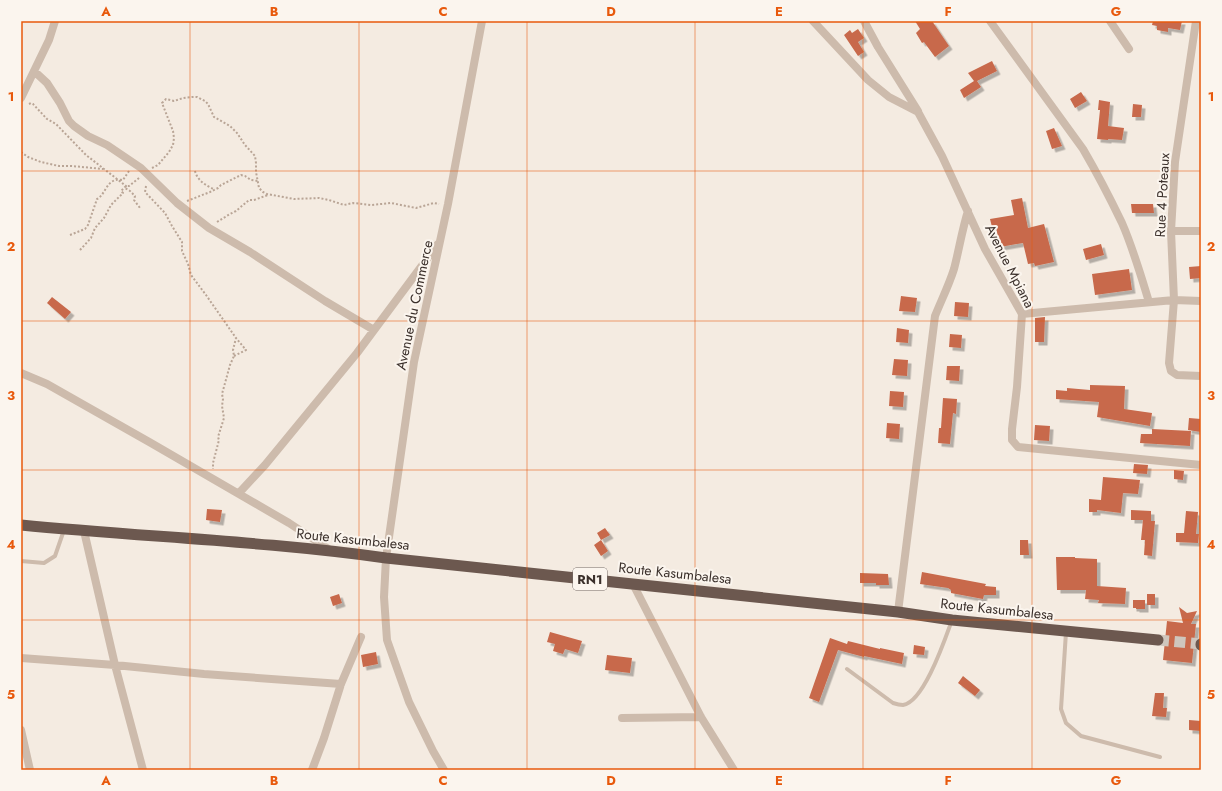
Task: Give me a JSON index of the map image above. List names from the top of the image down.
{
  "streets": {
    "highway": ["Route Kasumbalesa", "RN1"],
    "street": ["Rue 4 Poteaux", "Avenue Mpiana", "Avenue du Commerce"]
  },
  "crossings": [
    ["Avenue du Commerce", "Route Kasumbalesa"]
  ],
  "grid": {
    "columns": [
      "A",
      "B",
      "C",
      "D",
      "E",
      "F",
      "G"
    ],
    "rows": [
      "1",
      "2",
      "3",
      "4",
      "5"
    ]
  }
}
